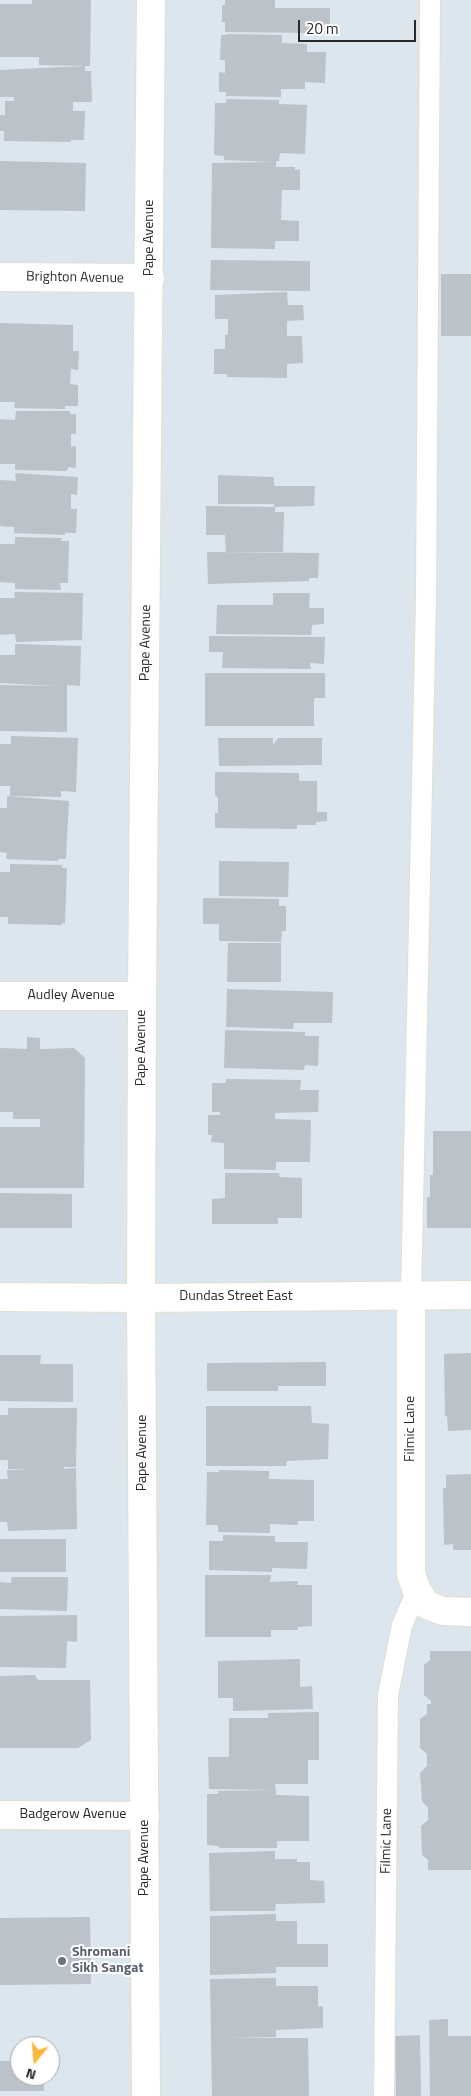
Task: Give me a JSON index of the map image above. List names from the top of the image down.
{
  "streets": {
    "street": [
      "Pape Avenue",
      "Brighton Avenue",
      "Audley Avenue",
      "Dundas Street East",
      "Filmic Lane",
      "Badgerow Avenue"
    ]
  },
  "crossings": [
    ["Pape Avenue", "Brighton Avenue"],
    ["Pape Avenue", "Audley Avenue"],
    ["Pape Avenue", "Dundas Street East"],
    ["Pape Avenue", "Badgerow Avenue"],
    ["Dundas Street East", "Filmic Lane"]
  ],
  "places": ["Shromani Sikh Sangat"],
  "scale_bar": "20 m",
  "north": "bottom"
}
